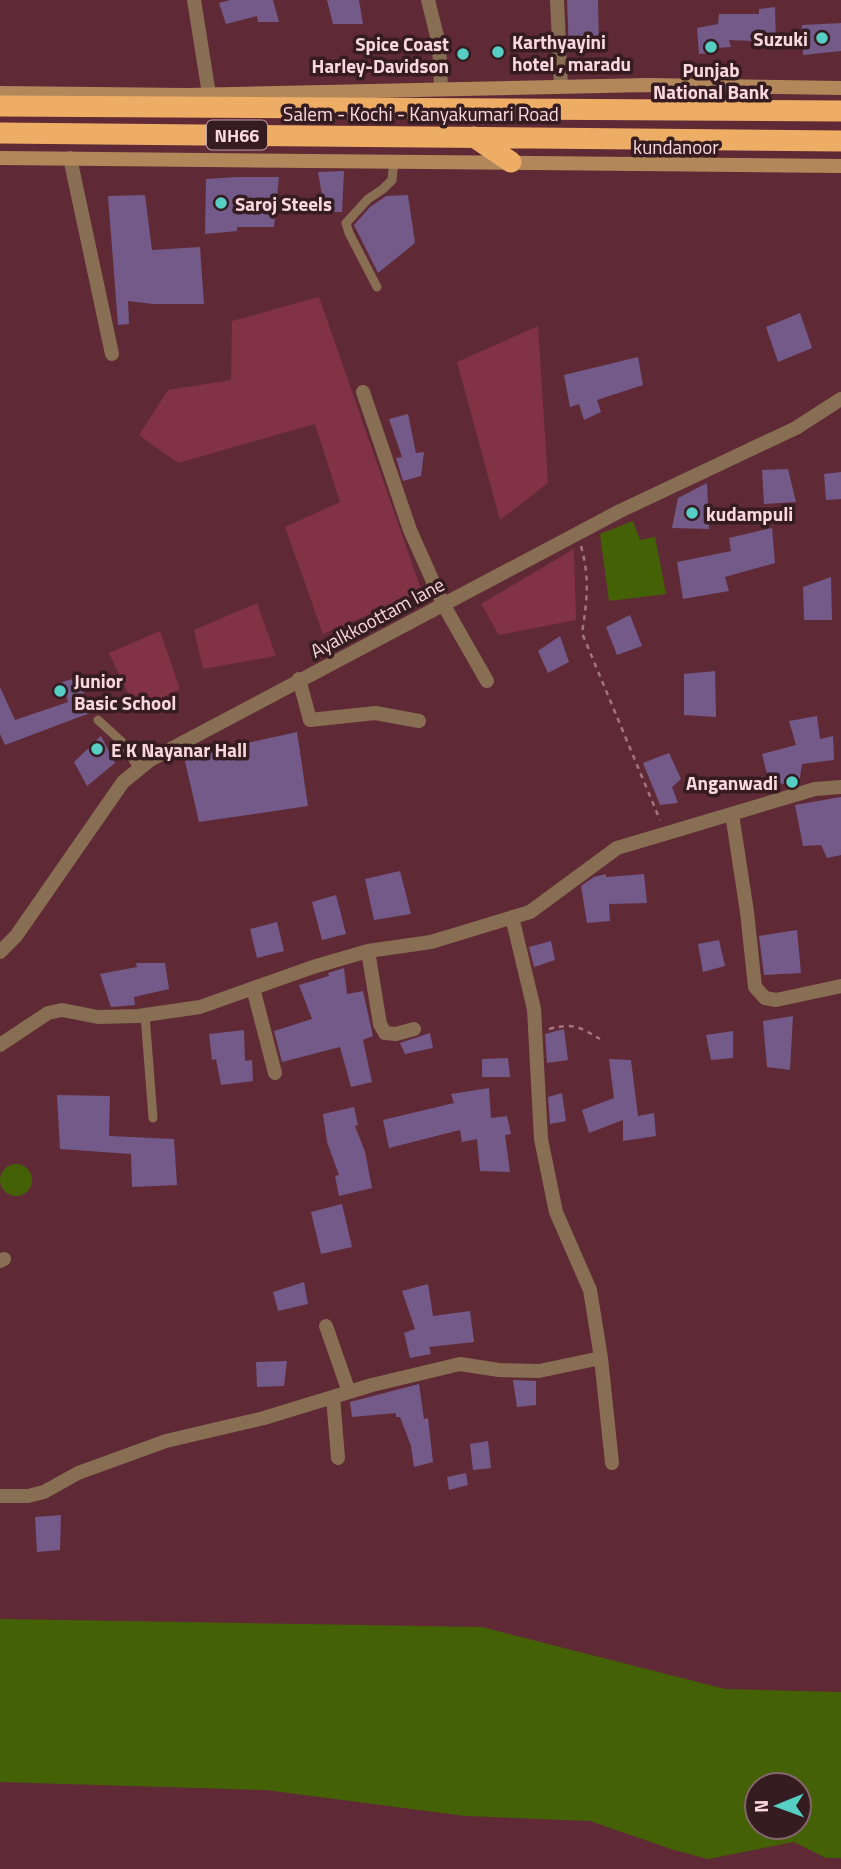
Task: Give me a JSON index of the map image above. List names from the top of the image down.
{
  "streets": {
    "highway": ["Salem - Kochi - Kanyakumari Road", "NH66"],
    "street": ["kundanoor", "Ayalkkoottam lane"]
  },
  "places": [
    "Suzuki",
    "Punjab National Bank",
    "Karthyayini hotel , maradu",
    "Spice Coast Harley-Davidson",
    "Saroj Steels",
    "kudampuli",
    "Junior Basic School",
    "E K Nayanar Hall",
    "Anganwadi"
  ],
  "north": "left"
}
